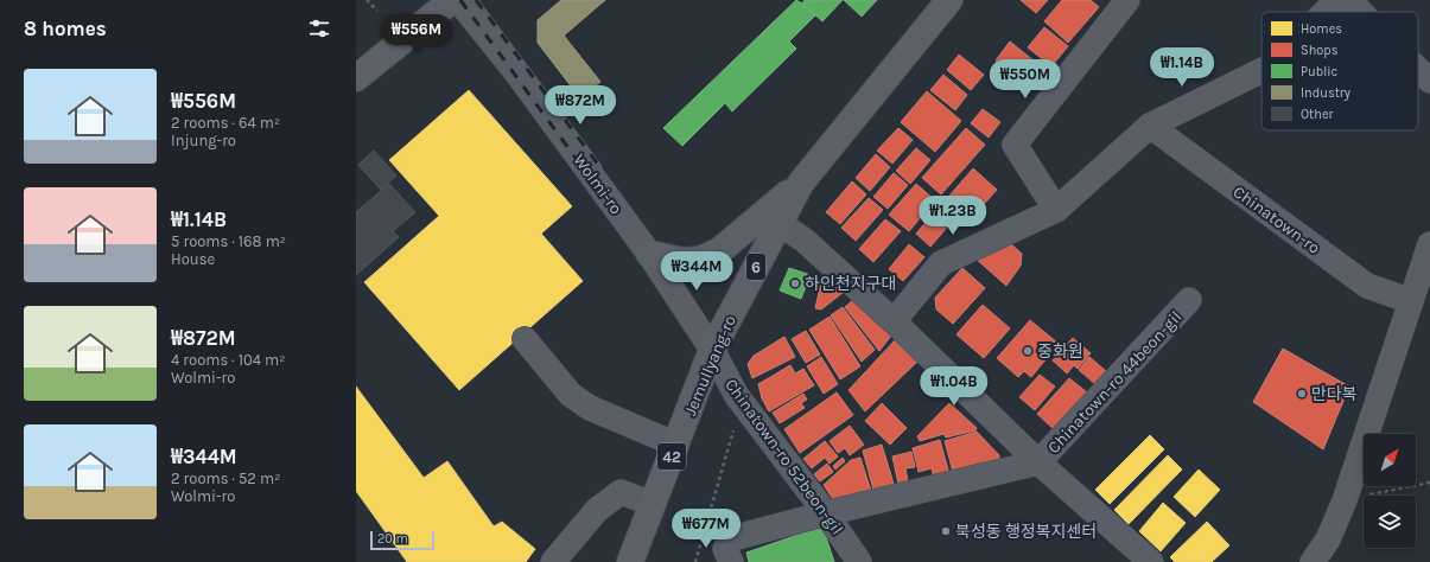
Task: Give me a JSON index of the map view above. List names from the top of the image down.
{
  "streets": {
    "main road": ["6", "Jemullyang-ro", "42"],
    "street": [
      "Wolmi-ro",
      "Chinatown-ro",
      "Chinatown-ro 44beon-gil",
      "Chinatown-ro 52beon-gil"
    ]
  },
  "crossings": [
    ["Wolmi-ro", "Jemullyang-ro"],
    ["Wolmi-ro", "Chinatown-ro 52beon-gil"],
    ["Jemullyang-ro", "Chinatown-ro 44beon-gil"],
    ["Jemullyang-ro", "Chinatown-ro 52beon-gil"]
  ],
  "places": [
    "하인천지구대",
    "중화원",
    "만다복",
    "북성동 행정복지센터"
  ],
  "legend": [
    "Homes",
    "Shops",
    "Public",
    "Industry",
    "Other"
  ],
  "scale_bar": "20 m",
  "north": "top right",
  "page": {
    "heading": "8 homes",
    "price": [
      "₩556M",
      "₩1.14B",
      "₩550M",
      "₩872M",
      "₩1.23B",
      "₩344M",
      "₩1.04B",
      "₩677M"
    ],
    "list": [
      {
        "name": "₩556M",
        "note": "2 rooms · 64 m² · Injung-ro"
      },
      {
        "name": "₩1.14B",
        "note": "5 rooms · 168 m² · House"
      },
      {
        "name": "₩872M",
        "note": "4 rooms · 104 m² · Wolmi-ro"
      },
      {
        "name": "₩344M",
        "note": "2 rooms · 52 m² · Wolmi-ro"
      }
    ],
    "scale": "20 m"
  }
}
